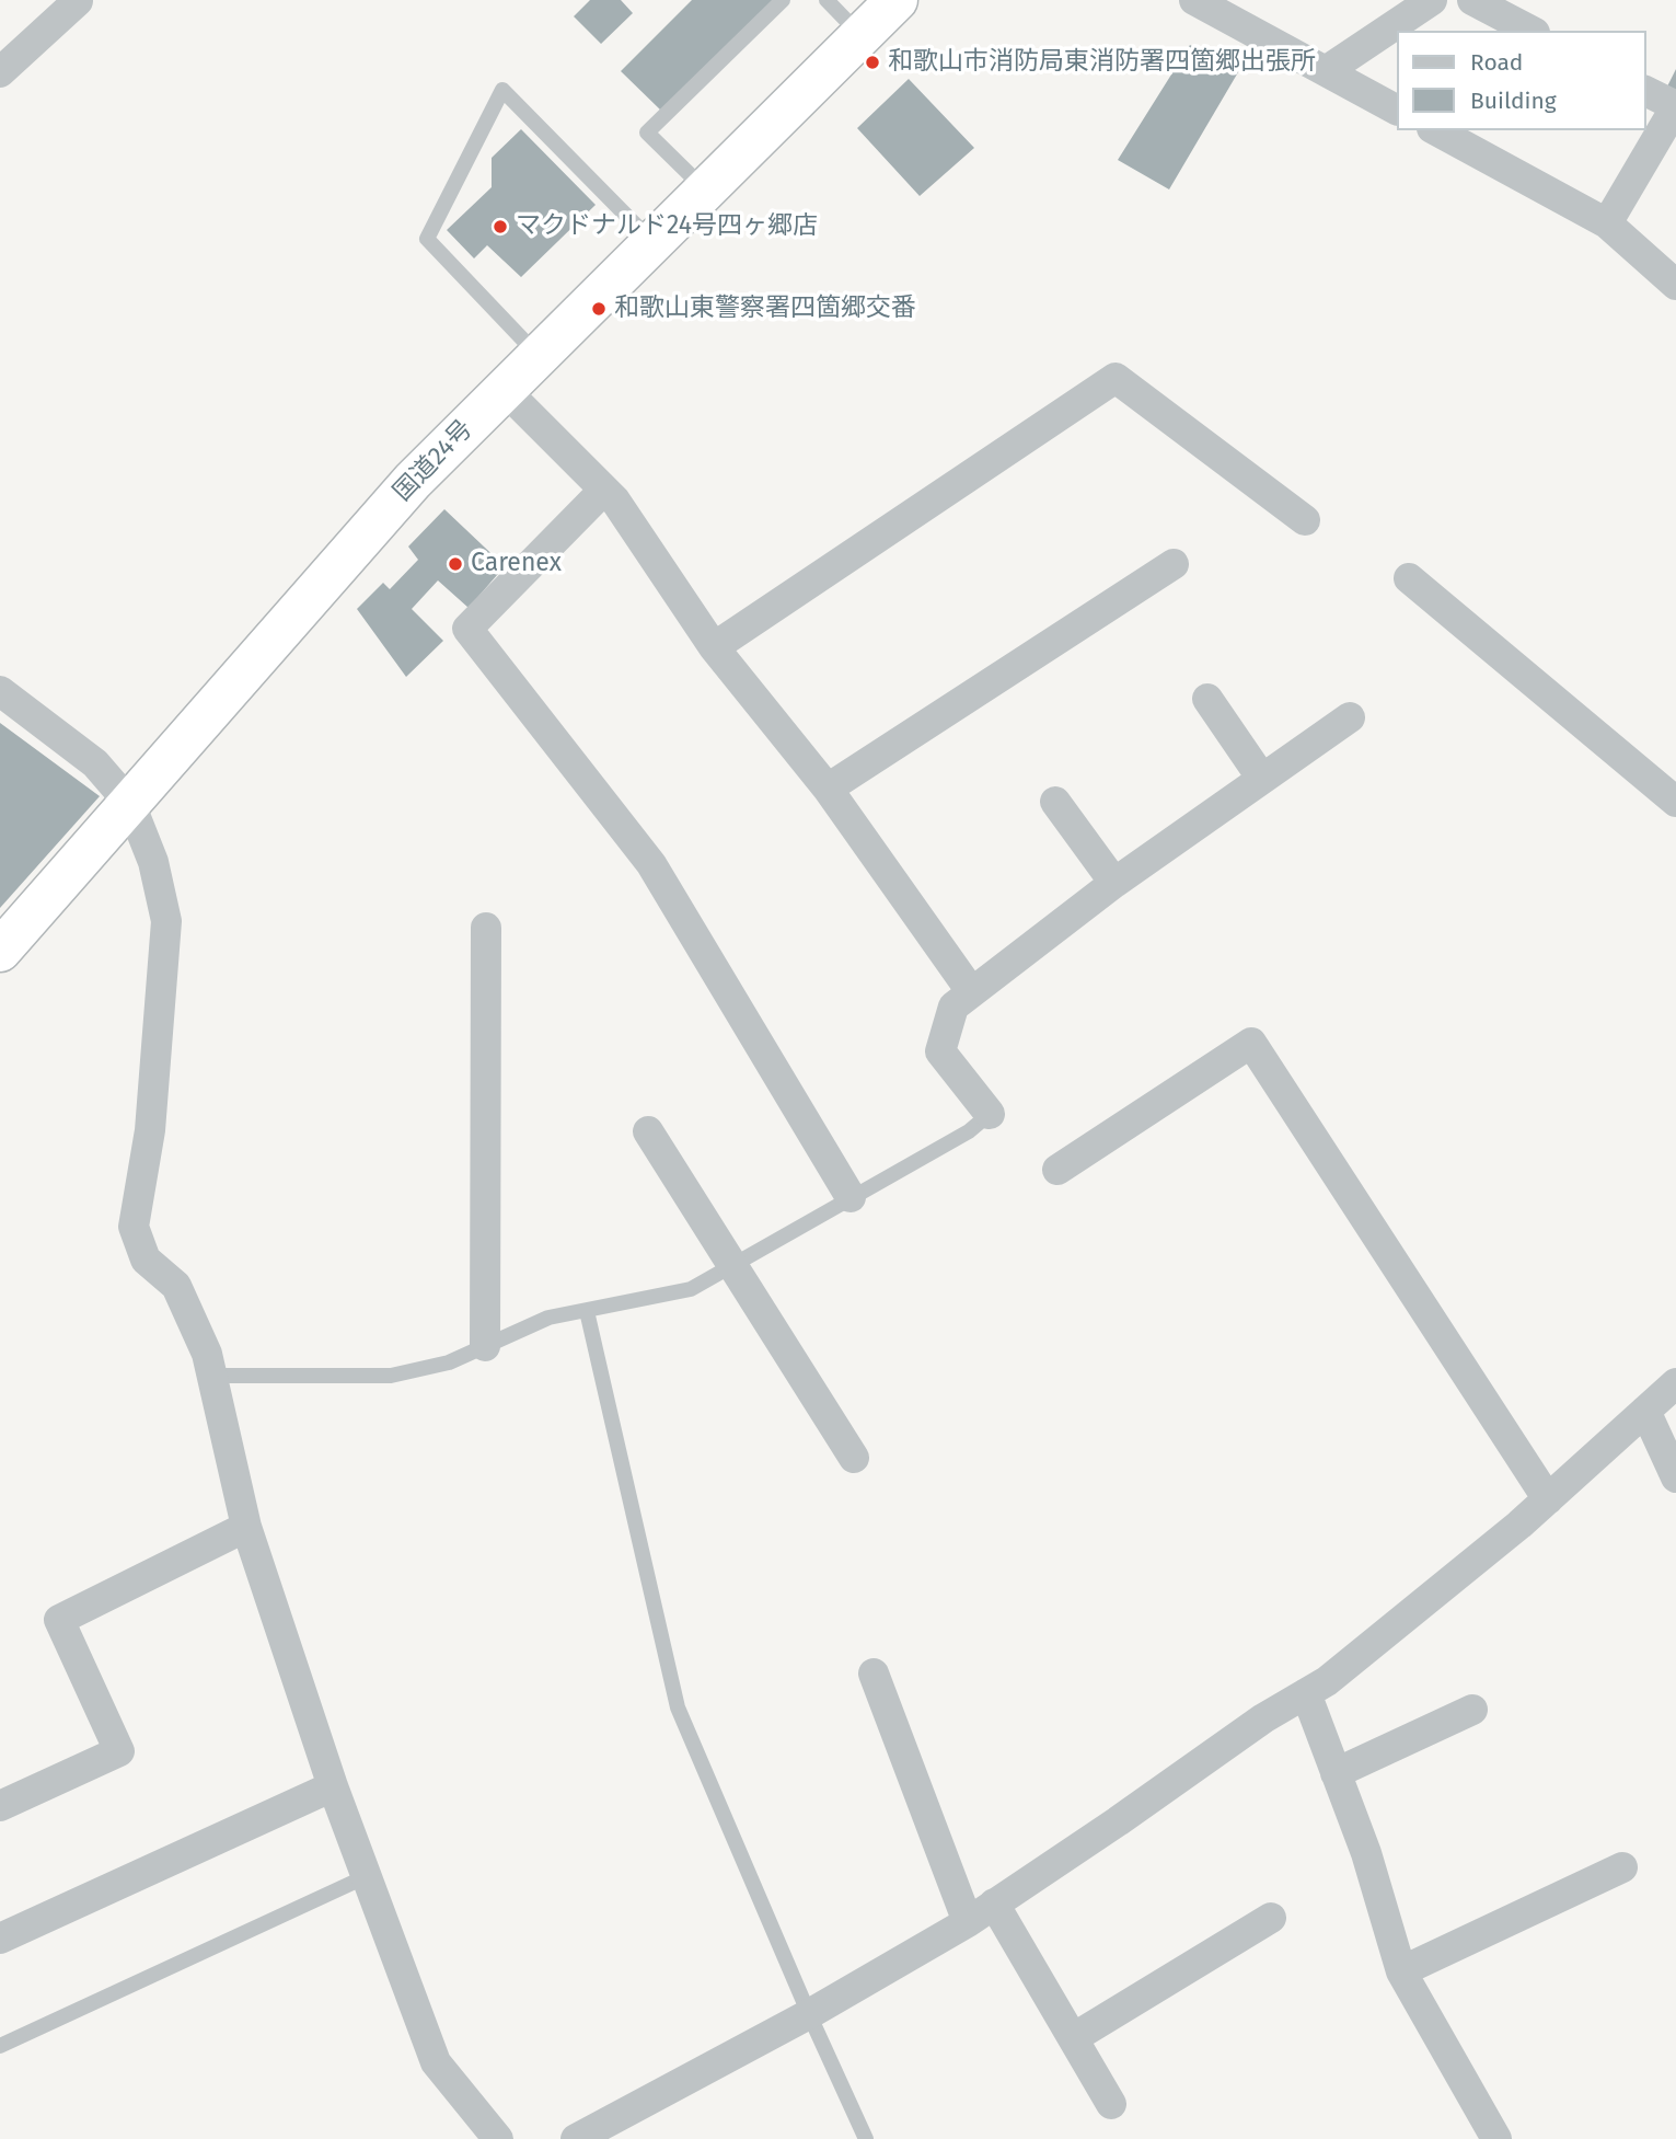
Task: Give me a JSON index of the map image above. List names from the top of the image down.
{
  "streets": {
    "highway": ["国道24号"]
  },
  "places": [
    "和歌山市消防局東消防署四箇郷出張所",
    "マクドナルド24号四ヶ郷店",
    "和歌山東警察署四箇郷交番",
    "Carenex"
  ],
  "legend": ["Road", "Building"]
}
